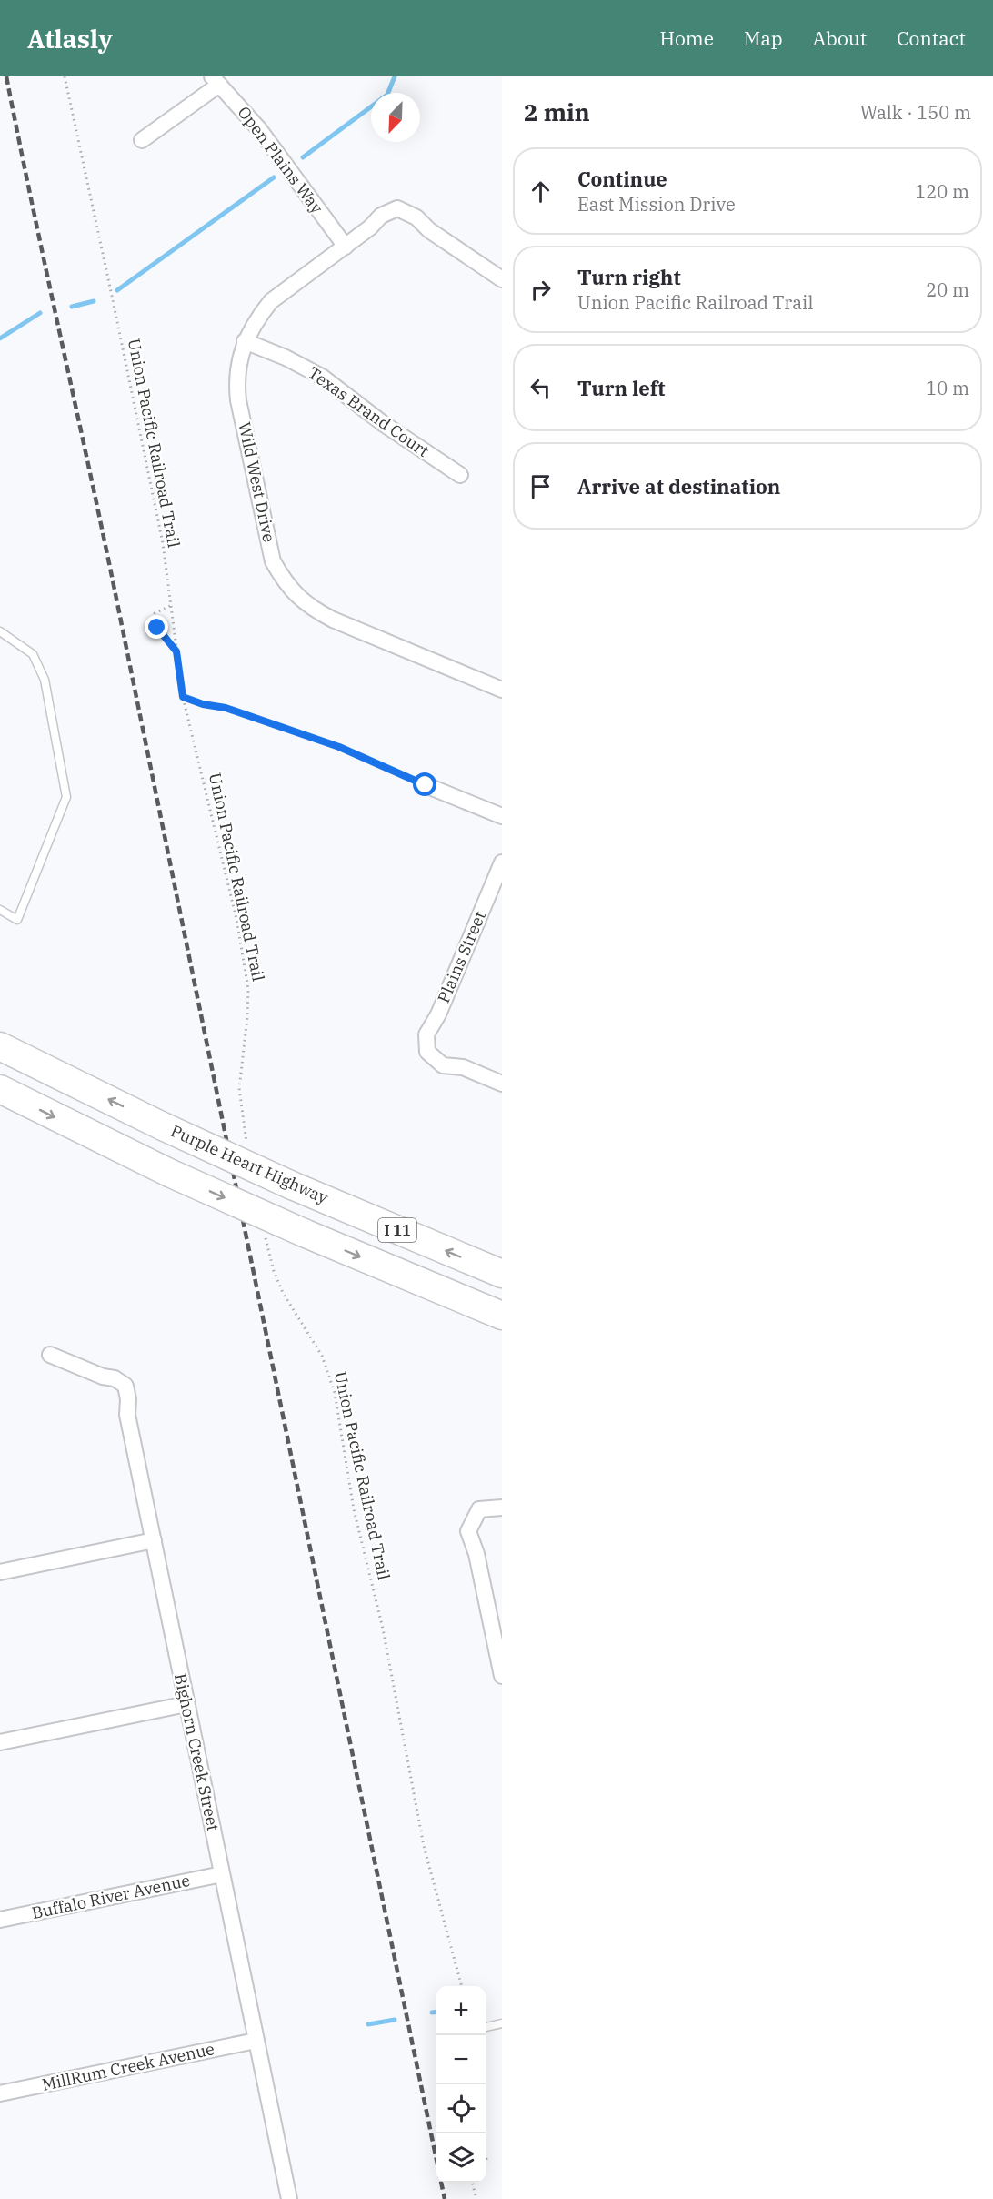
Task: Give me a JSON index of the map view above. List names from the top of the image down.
{
  "streets": {
    "highway": ["Purple Heart Highway", "I 11"],
    "street": [
      "Open Plains Way",
      "Texas Brand Court",
      "Wild West Drive",
      "Plains Street",
      "Bighorn Creek Street",
      "Buffalo River Avenue",
      "MillRum Creek Avenue"
    ],
    "path": ["Union Pacific Railroad Trail"]
  },
  "crossings": [
    ["Open Plains Way", "Wild West Drive"],
    ["Texas Brand Court", "Wild West Drive"],
    ["Bighorn Creek Street", "Buffalo River Avenue"],
    ["Bighorn Creek Street", "MillRum Creek Avenue"]
  ],
  "north": "bottom left",
  "page": {
    "header": "Atlasly",
    "nav": [
      "Home",
      "Map",
      "About",
      "Contact"
    ],
    "heading": ["2 min", "Walk · 150 m"],
    "list": [
      ["Continue", "East Mission Drive", "120 m"],
      ["Turn right", "Union Pacific Railroad Trail", "20 m"],
      ["Turn left", "10 m"],
      "Arrive at destination"
    ],
    "map_buttons": ["+", "−"]
  }
}
